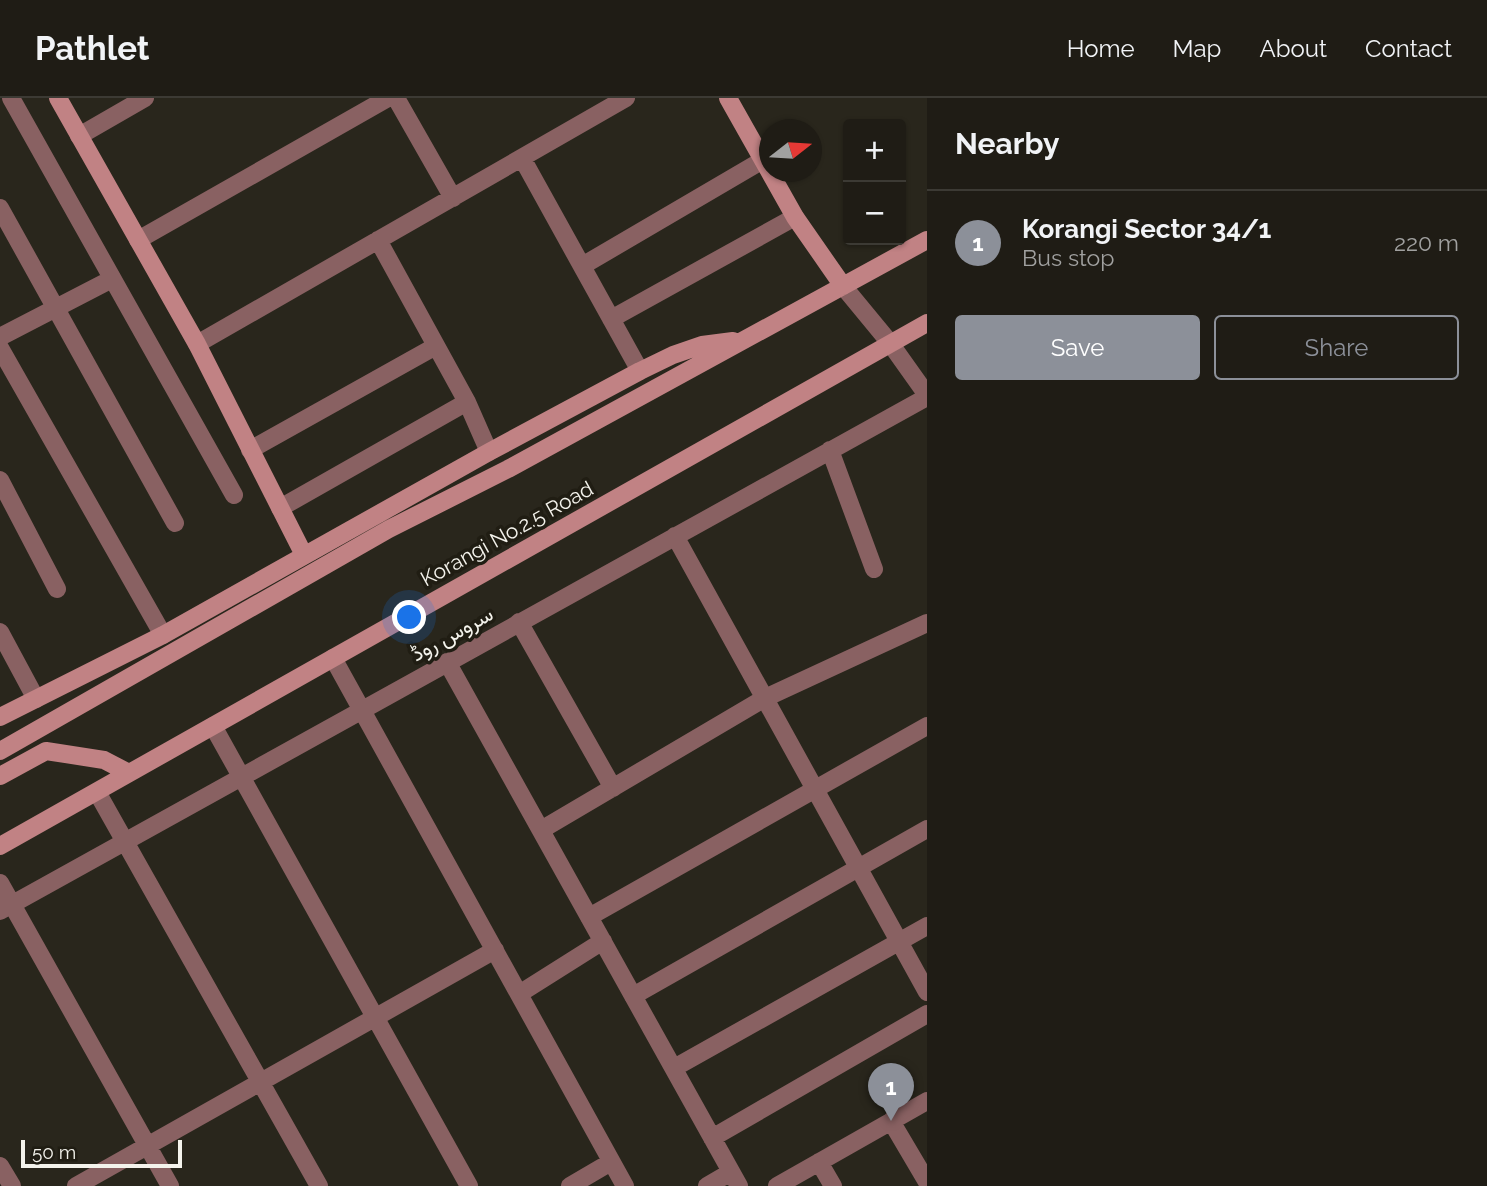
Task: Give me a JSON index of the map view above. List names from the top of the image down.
{
  "streets": {
    "main road": ["Korangi No.2.5 Road"],
    "street": ["سروس روڈ"]
  },
  "scale_bar": "50 m",
  "north": "right",
  "page": {
    "header": "Pathlet",
    "nav": [
      "Home",
      "Map",
      "About",
      "Contact"
    ],
    "heading": "Nearby",
    "map_buttons": ["+", "−"],
    "list": [
      {
        "mark": "1",
        "name": "Korangi Sector 34/1",
        "note": "Bus stop",
        "value": "220 m"
      }
    ],
    "buttons": ["Save", "Share"],
    "pins": "1",
    "scale": "50 m"
  }
}
